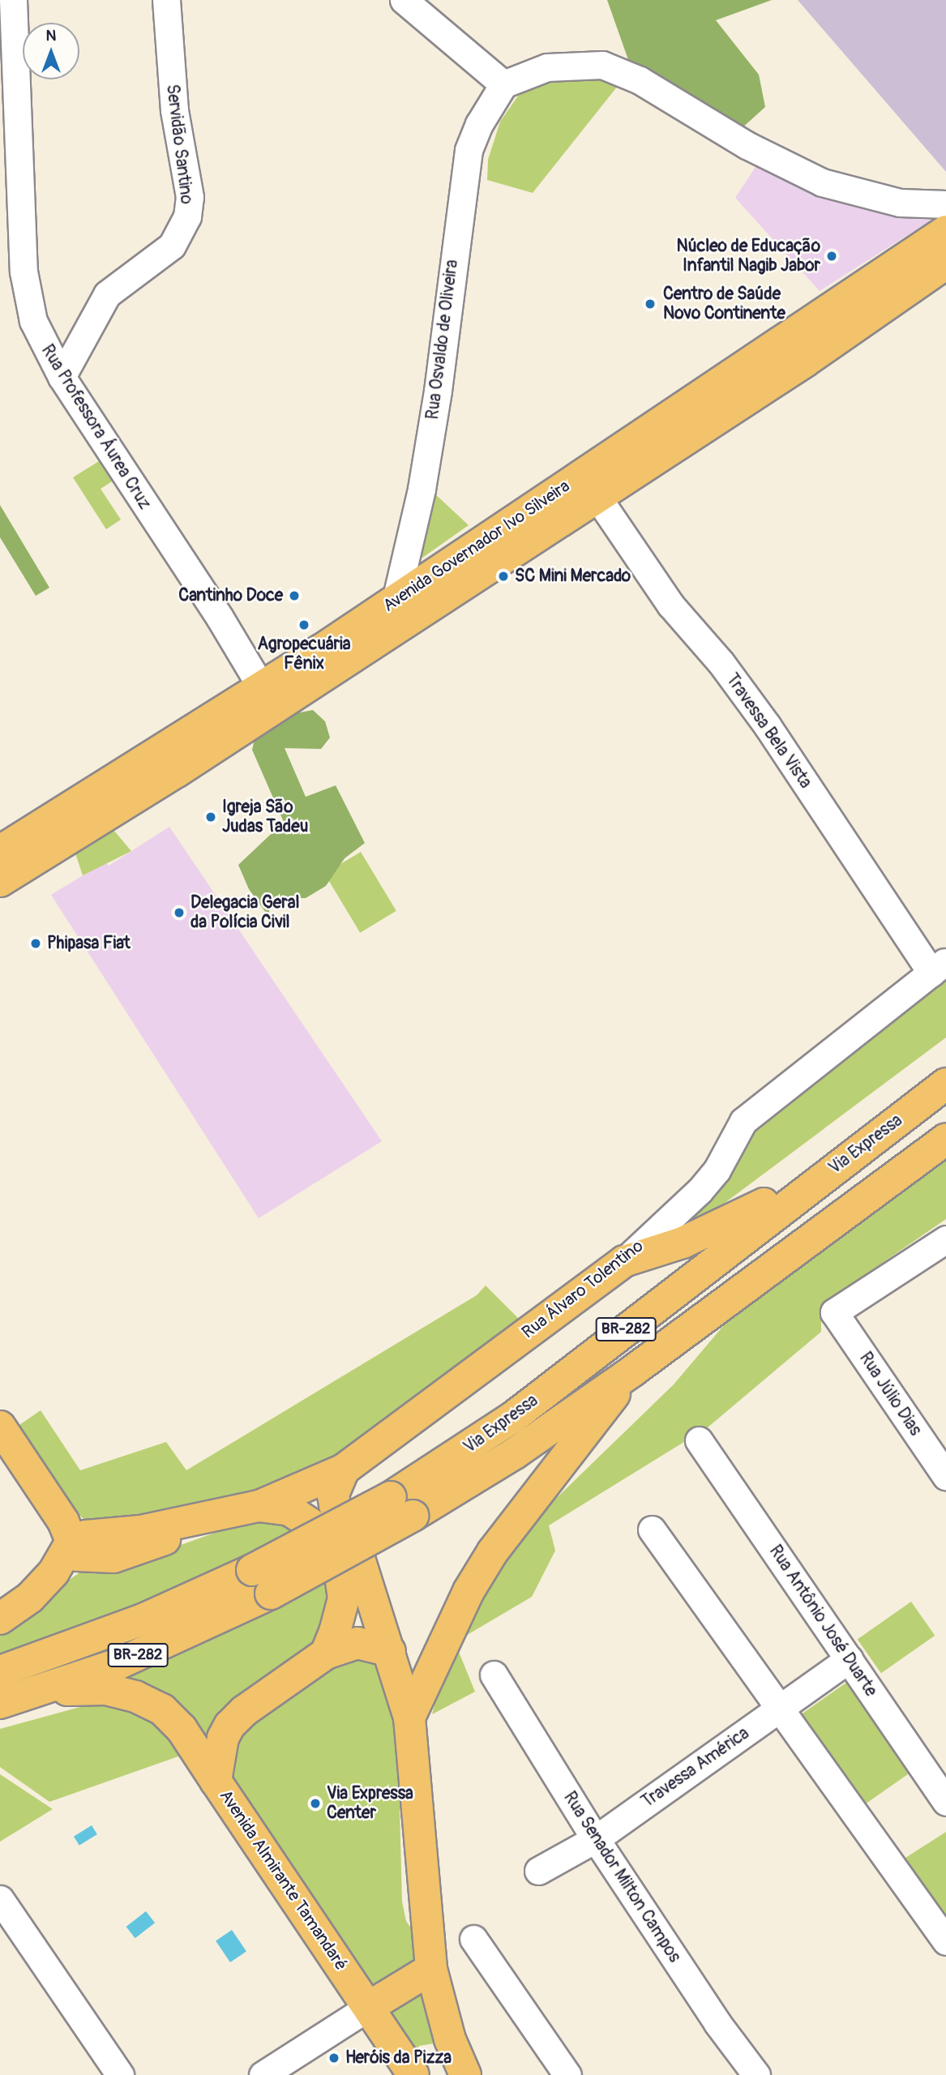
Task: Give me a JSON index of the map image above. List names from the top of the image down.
{
  "streets": {
    "main road": [
      "Avenida Governador Ivo Silveira",
      "Via Expressa",
      "Rua Álvaro Tolentino",
      "BR-282",
      "Avenida Almirante Tamandaré"
    ],
    "street": [
      "Servidão Santino",
      "Rua Osvaldo de Oliveira",
      "Rua Professora Áurea Cruz",
      "Travessa Bela Vista",
      "Rua Júlio Dias",
      "Rua Antônio José Duarte",
      "Travessa América",
      "Rua Senador Milton Campos"
    ]
  },
  "crossings": [
    ["Servidão Santino", "Rua Professora Áurea Cruz"],
    ["Rua Osvaldo de Oliveira", "Avenida Governador Ivo Silveira"],
    ["Rua Professora Áurea Cruz", "Avenida Governador Ivo Silveira"],
    ["Avenida Governador Ivo Silveira", "Travessa Bela Vista"],
    ["Travessa Bela Vista", "Rua Álvaro Tolentino"],
    ["Rua Antônio José Duarte", "Travessa América"],
    ["Travessa América", "Rua Senador Milton Campos"]
  ],
  "places": [
    "Núcleo de Educação Infantil Nagib Jabor",
    "Centro de Saúde Novo Continente",
    "SC Mini Mercado",
    "Cantinho Doce",
    "Agropecuária Fênix",
    "Igreja São Judas Tadeu",
    "Delegacia Geral da Polícia Civil",
    "Phipasa Fiat",
    "Via Expressa Center",
    "Heróis da Pizza"
  ],
  "north": "top"
}
